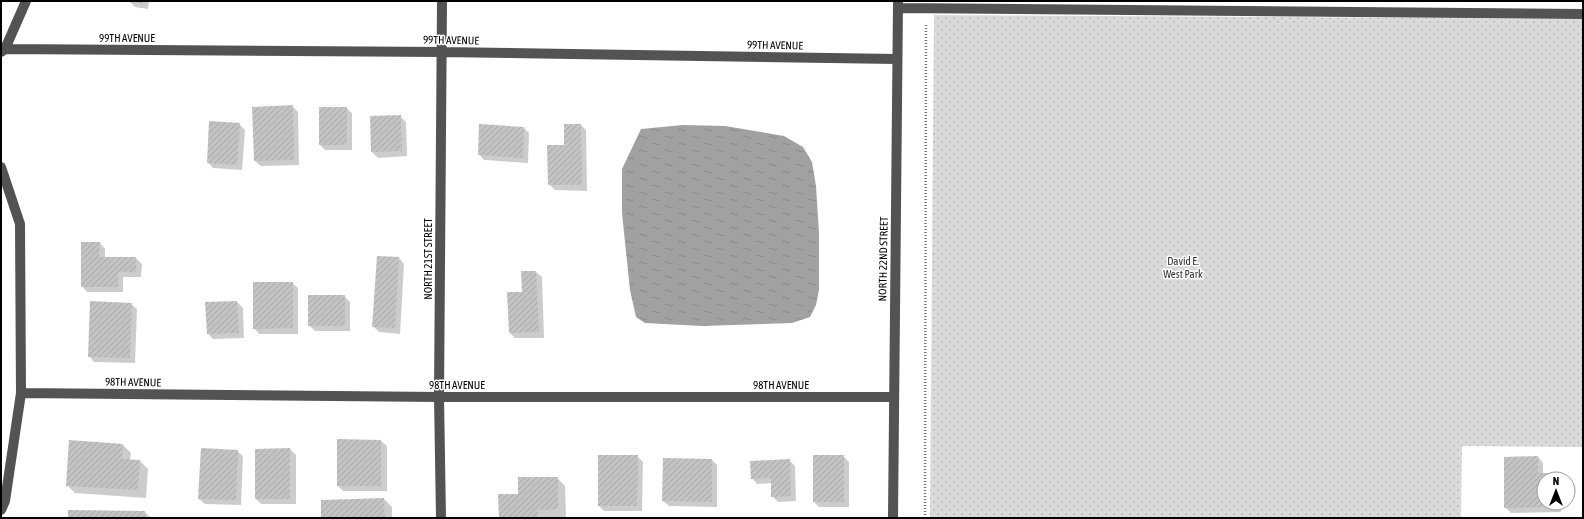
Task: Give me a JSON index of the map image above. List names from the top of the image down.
{
  "streets": {
    "street": [
      "99TH AVENUE",
      "NORTH 21ST STREET",
      "NORTH 22ND STREET",
      "98TH AVENUE"
    ]
  },
  "crossings": [
    ["99TH AVENUE", "NORTH 21ST STREET"],
    ["99TH AVENUE", "NORTH 22ND STREET"],
    ["NORTH 21ST STREET", "98TH AVENUE"],
    ["NORTH 22ND STREET", "98TH AVENUE"]
  ],
  "parks": ["David E. West Park"],
  "north": "top"
}
